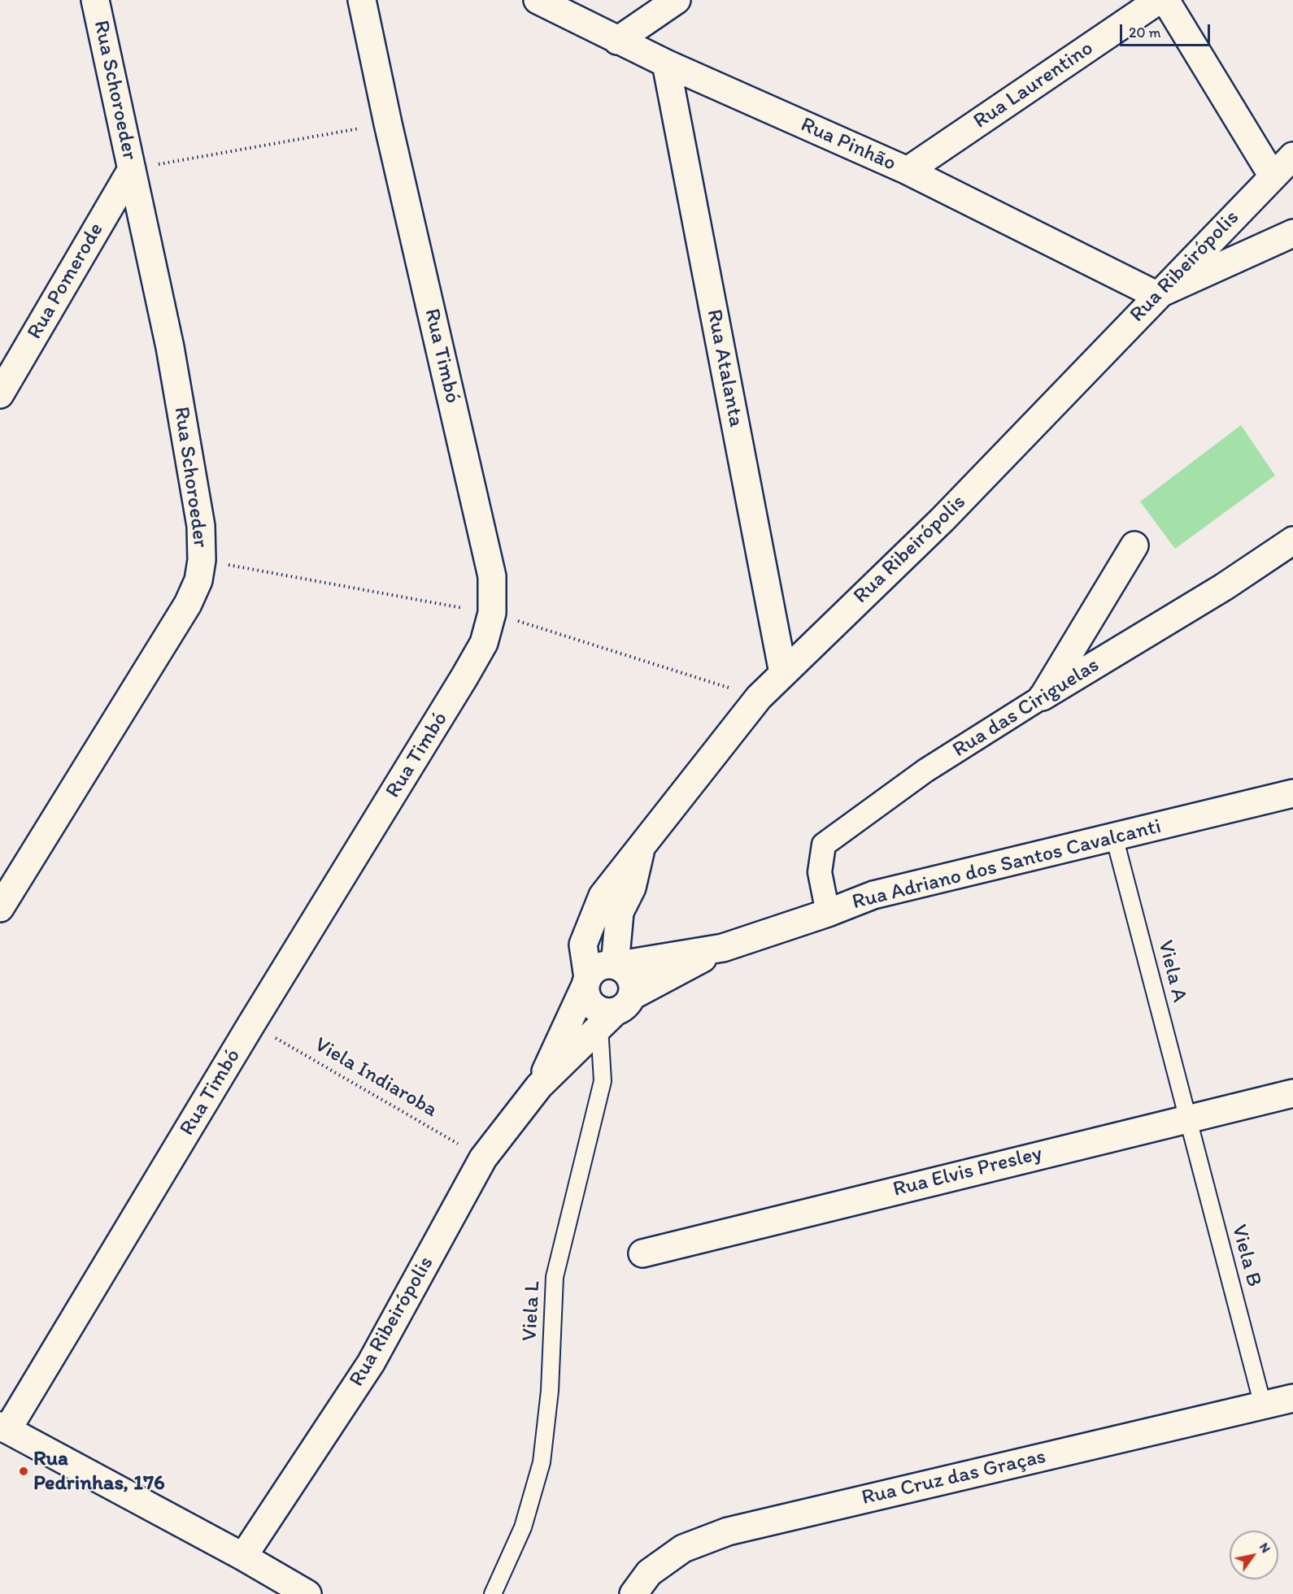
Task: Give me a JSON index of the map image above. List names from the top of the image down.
{
  "streets": {
    "street": [
      "Rua Laurentino",
      "Rua Schoroeder",
      "Rua Pinhão",
      "Rua Ribeirópolis",
      "Rua Pomerode",
      "Rua Timbó",
      "Rua Atalanta",
      "Rua das Ciriguelas",
      "Rua Adriano dos Santos Cavalcanti",
      "Rua Elvis Presley",
      "Rua Cruz das Graças"
    ],
    "lane": ["Viela A", "Viela B", "Viela L"],
    "path": ["Viela Indiaroba"]
  },
  "crossings": [
    ["Rua Laurentino", "Rua Pinhão"],
    ["Rua Schoroeder", "Rua Pomerode"],
    ["Rua Pinhão", "Rua Ribeirópolis"],
    ["Rua Pinhão", "Rua Atalanta"],
    ["Rua Ribeirópolis", "Rua Atalanta"],
    ["Rua Ribeirópolis", "Rua Adriano dos Santos Cavalcanti"],
    ["Rua Ribeirópolis", "Viela Indiaroba"],
    ["Rua Ribeirópolis", "Viela L"],
    ["Rua Timbó", "Viela Indiaroba"],
    ["Rua das Ciriguelas", "Rua Adriano dos Santos Cavalcanti"],
    ["Rua Adriano dos Santos Cavalcanti", "Viela A"],
    ["Rua Adriano dos Santos Cavalcanti", "Viela L"],
    ["Viela A", "Rua Elvis Presley"],
    ["Viela A", "Viela B"],
    ["Rua Elvis Presley", "Viela B"],
    ["Viela B", "Rua Cruz das Graças"]
  ],
  "places": ["Rua Pedrinhas, 176"],
  "scale_bar": "20 m",
  "north": "top right"
}
